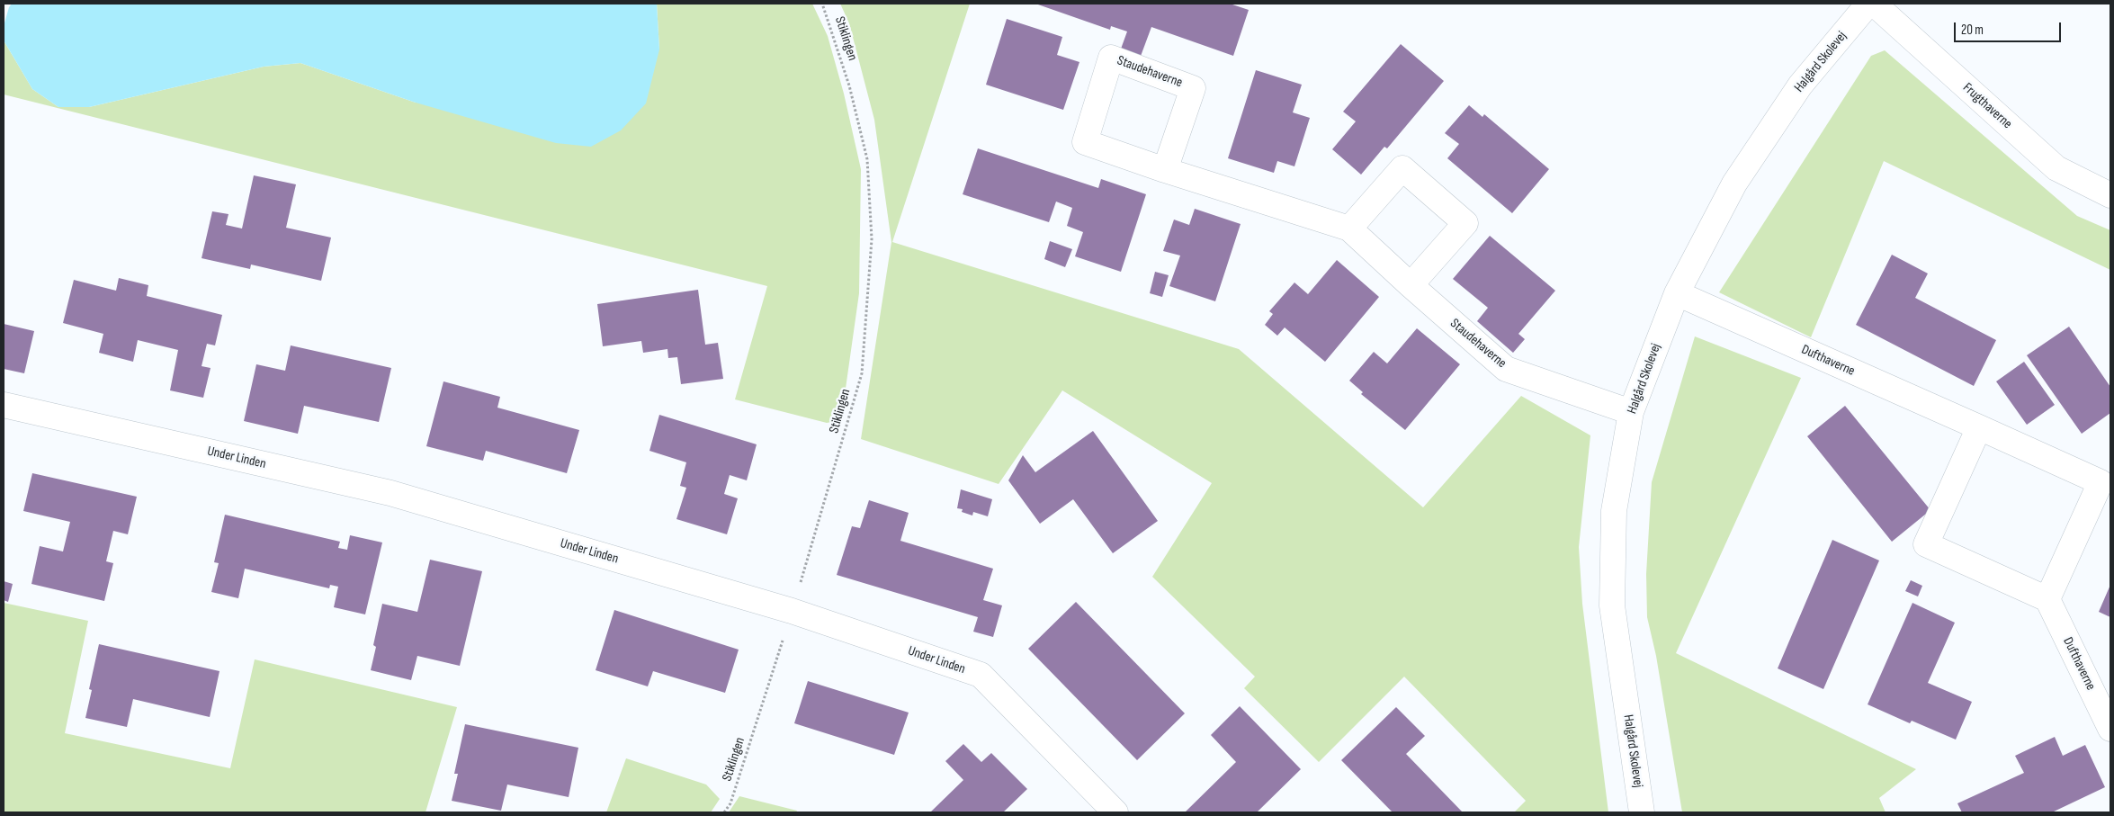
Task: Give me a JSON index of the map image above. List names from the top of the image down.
{
  "streets": {
    "street": [
      "Halgård Skolevej",
      "Staudehaverne",
      "Frugthaverne",
      "Dufthaverne",
      "Under Linden"
    ],
    "path": ["Stiklingen"]
  },
  "crossings": [
    ["Stiklingen", "Under Linden"],
    ["Halgård Skolevej", "Staudehaverne"],
    ["Halgård Skolevej", "Dufthaverne"]
  ],
  "scale_bar": "20 m"
}
